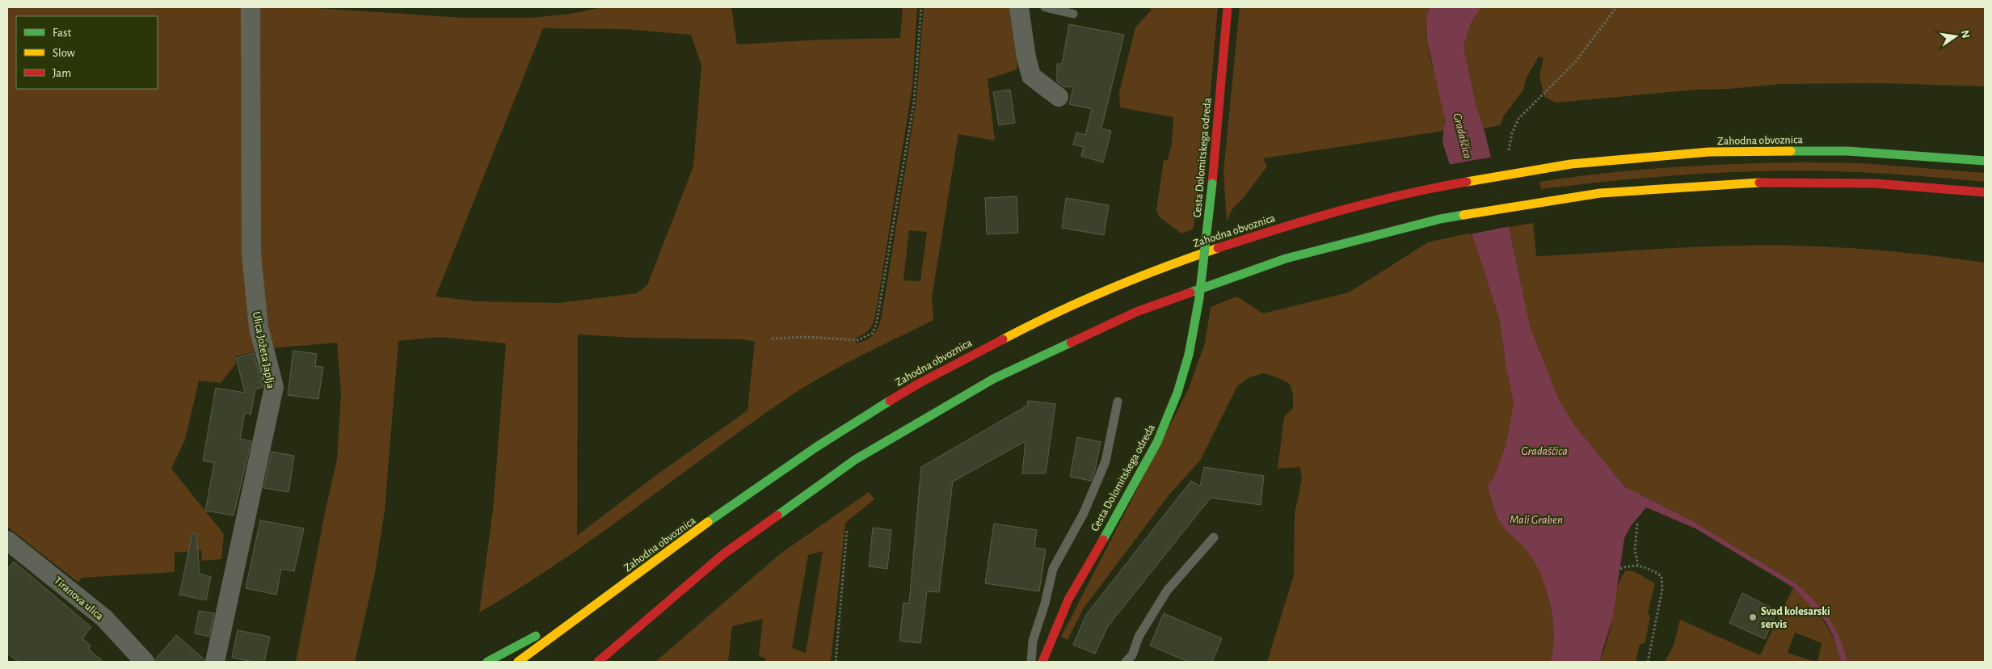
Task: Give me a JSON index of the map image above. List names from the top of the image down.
{
  "streets": {
    "main road": ["Zahodna obvoznica", "Cesta Dolomitskega odreda"],
    "street": ["Ulica Jožeta Japlja", "Tiranova ulica"]
  },
  "water": ["Gradaščica", "Mali Graben"],
  "places": ["Svad kolesarski servis"],
  "legend": ["Fast", "Slow", "Jam"],
  "north": "right"
}
